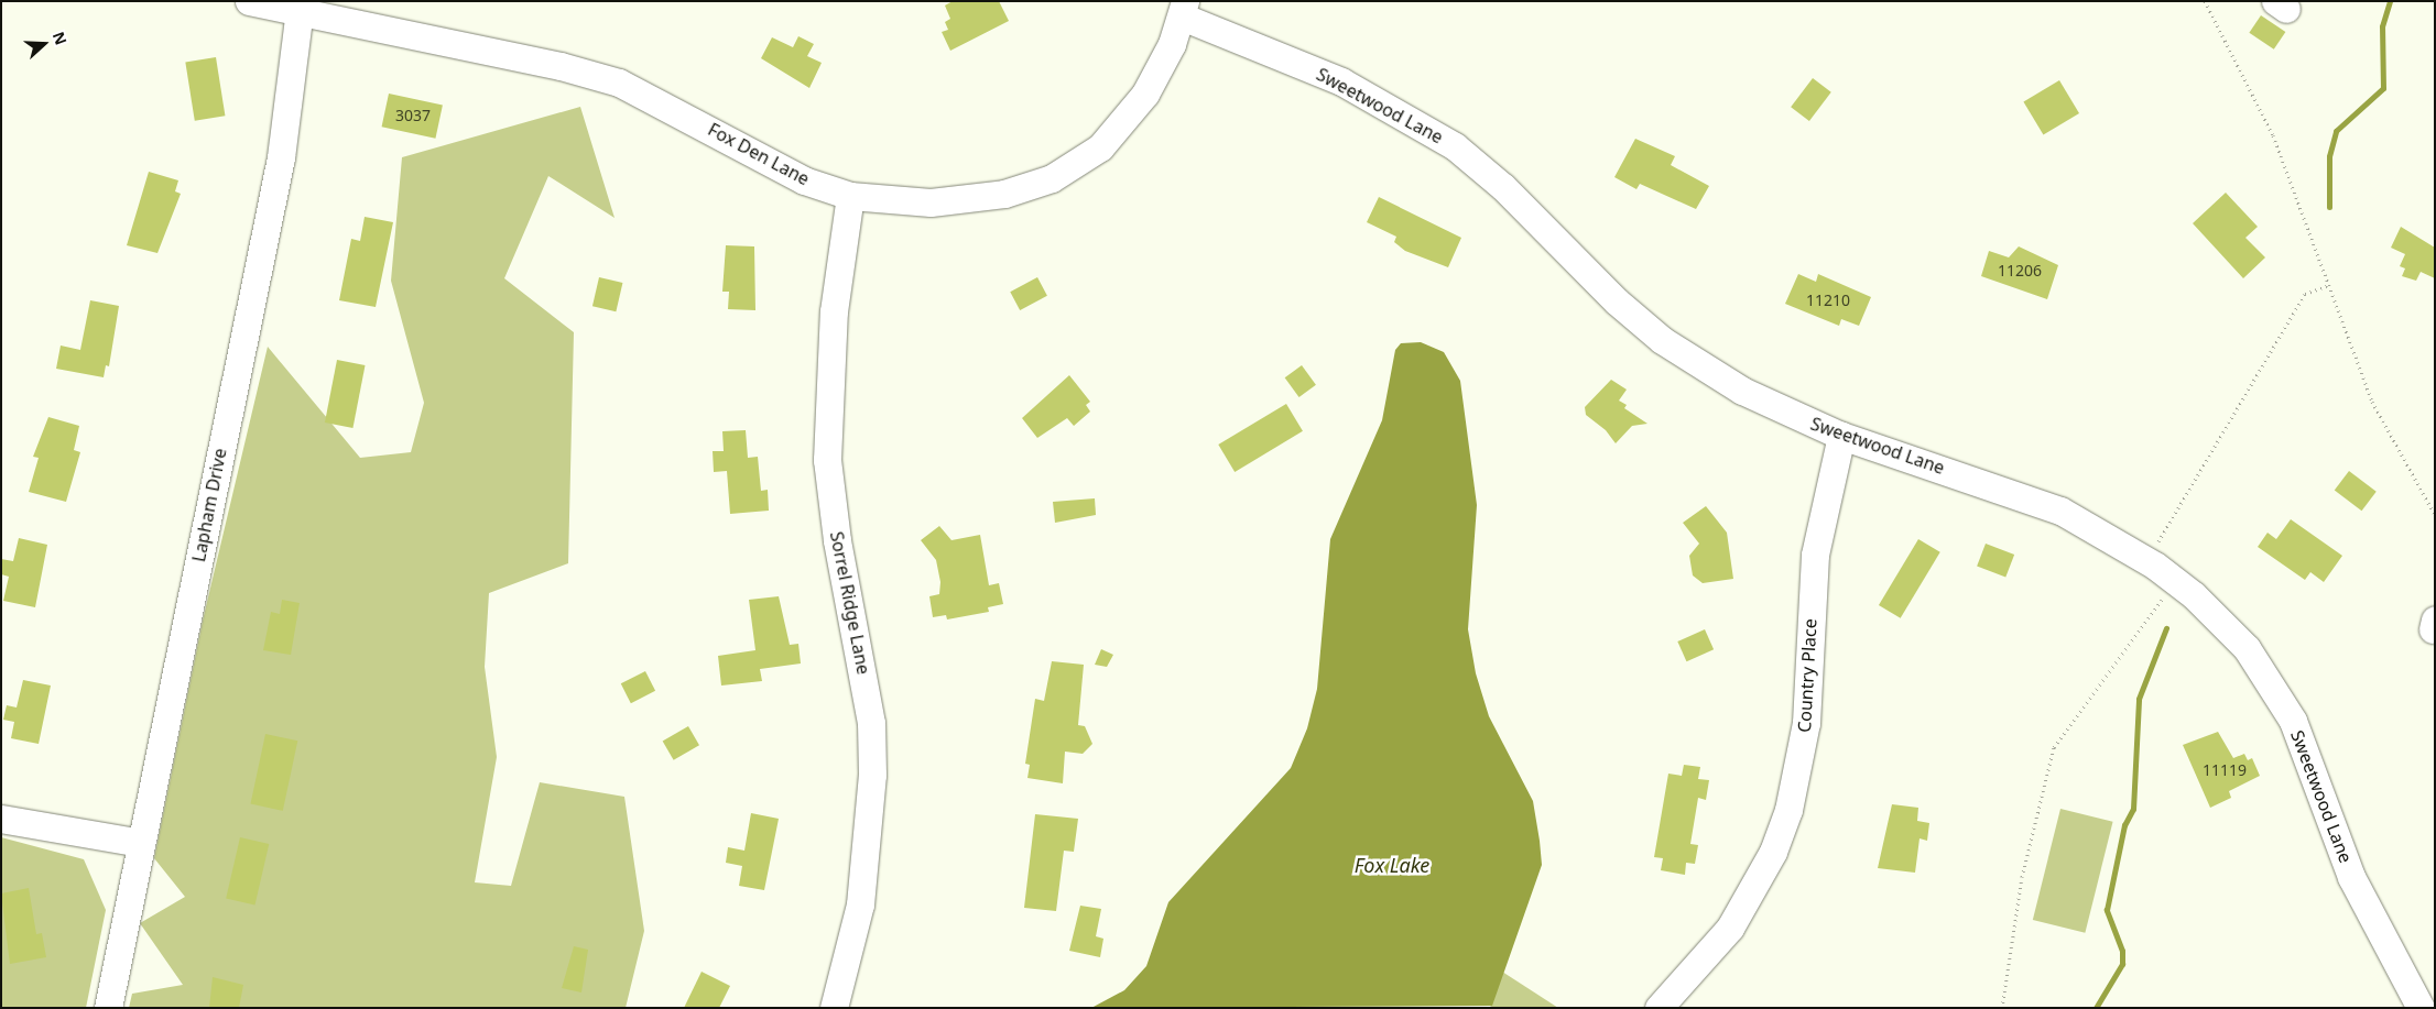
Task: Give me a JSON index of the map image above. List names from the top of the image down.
{
  "streets": {
    "street": [
      "Sweetwood Lane",
      "Fox Den Lane",
      "Lapham Drive",
      "Sorrel Ridge Lane",
      "Country Place"
    ]
  },
  "crossings": [
    ["Sweetwood Lane", "Fox Den Lane"],
    ["Sweetwood Lane", "Country Place"],
    ["Fox Den Lane", "Lapham Drive"],
    ["Fox Den Lane", "Sorrel Ridge Lane"]
  ],
  "water": ["Fox Lake"],
  "house_numbers": [
    "3037",
    "11206",
    "11210",
    "11119"
  ],
  "north": "right"
}
